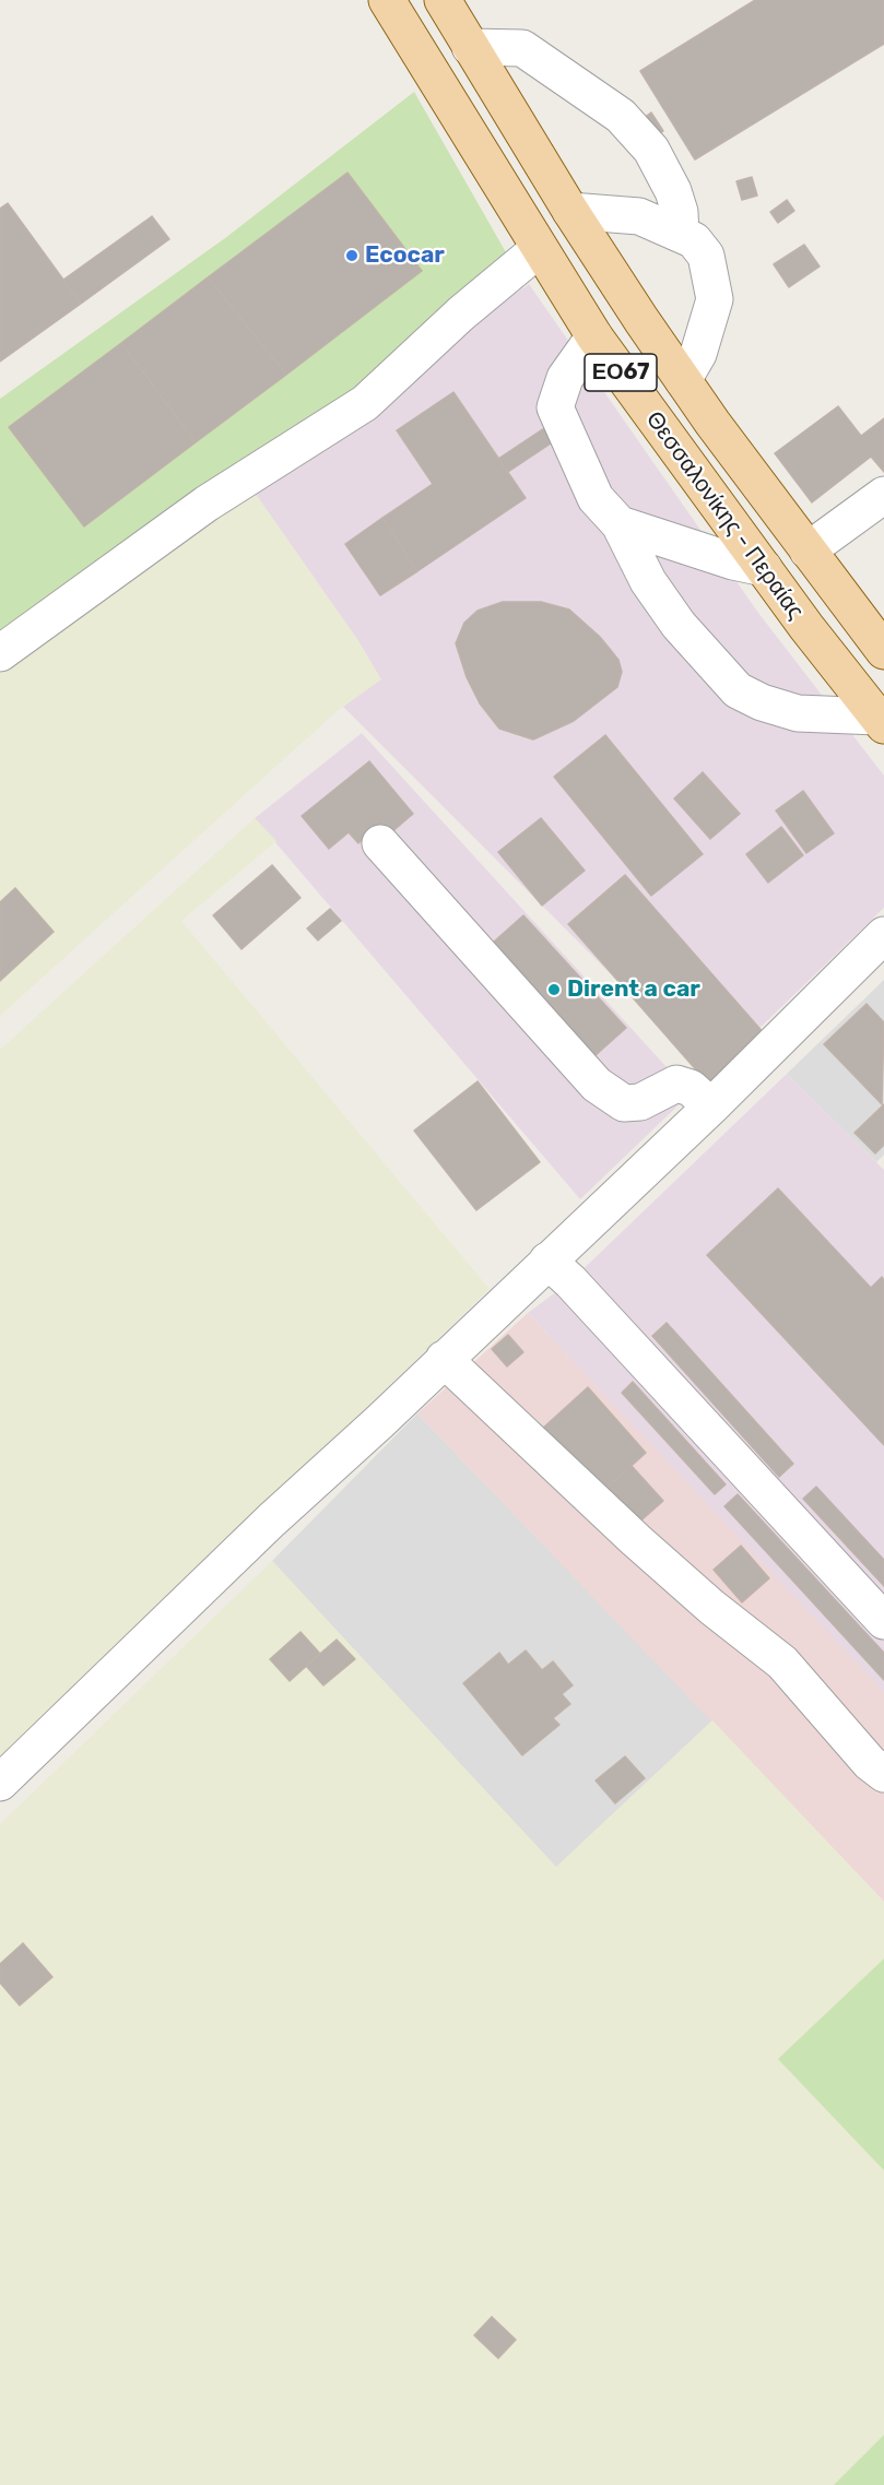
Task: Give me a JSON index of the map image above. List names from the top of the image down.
{
  "streets": {
    "main road": ["ΕΟ67", "Θεσσαλονίκης - Περαίας"]
  },
  "places": ["Ecocar", "Dirent a car"]
}
